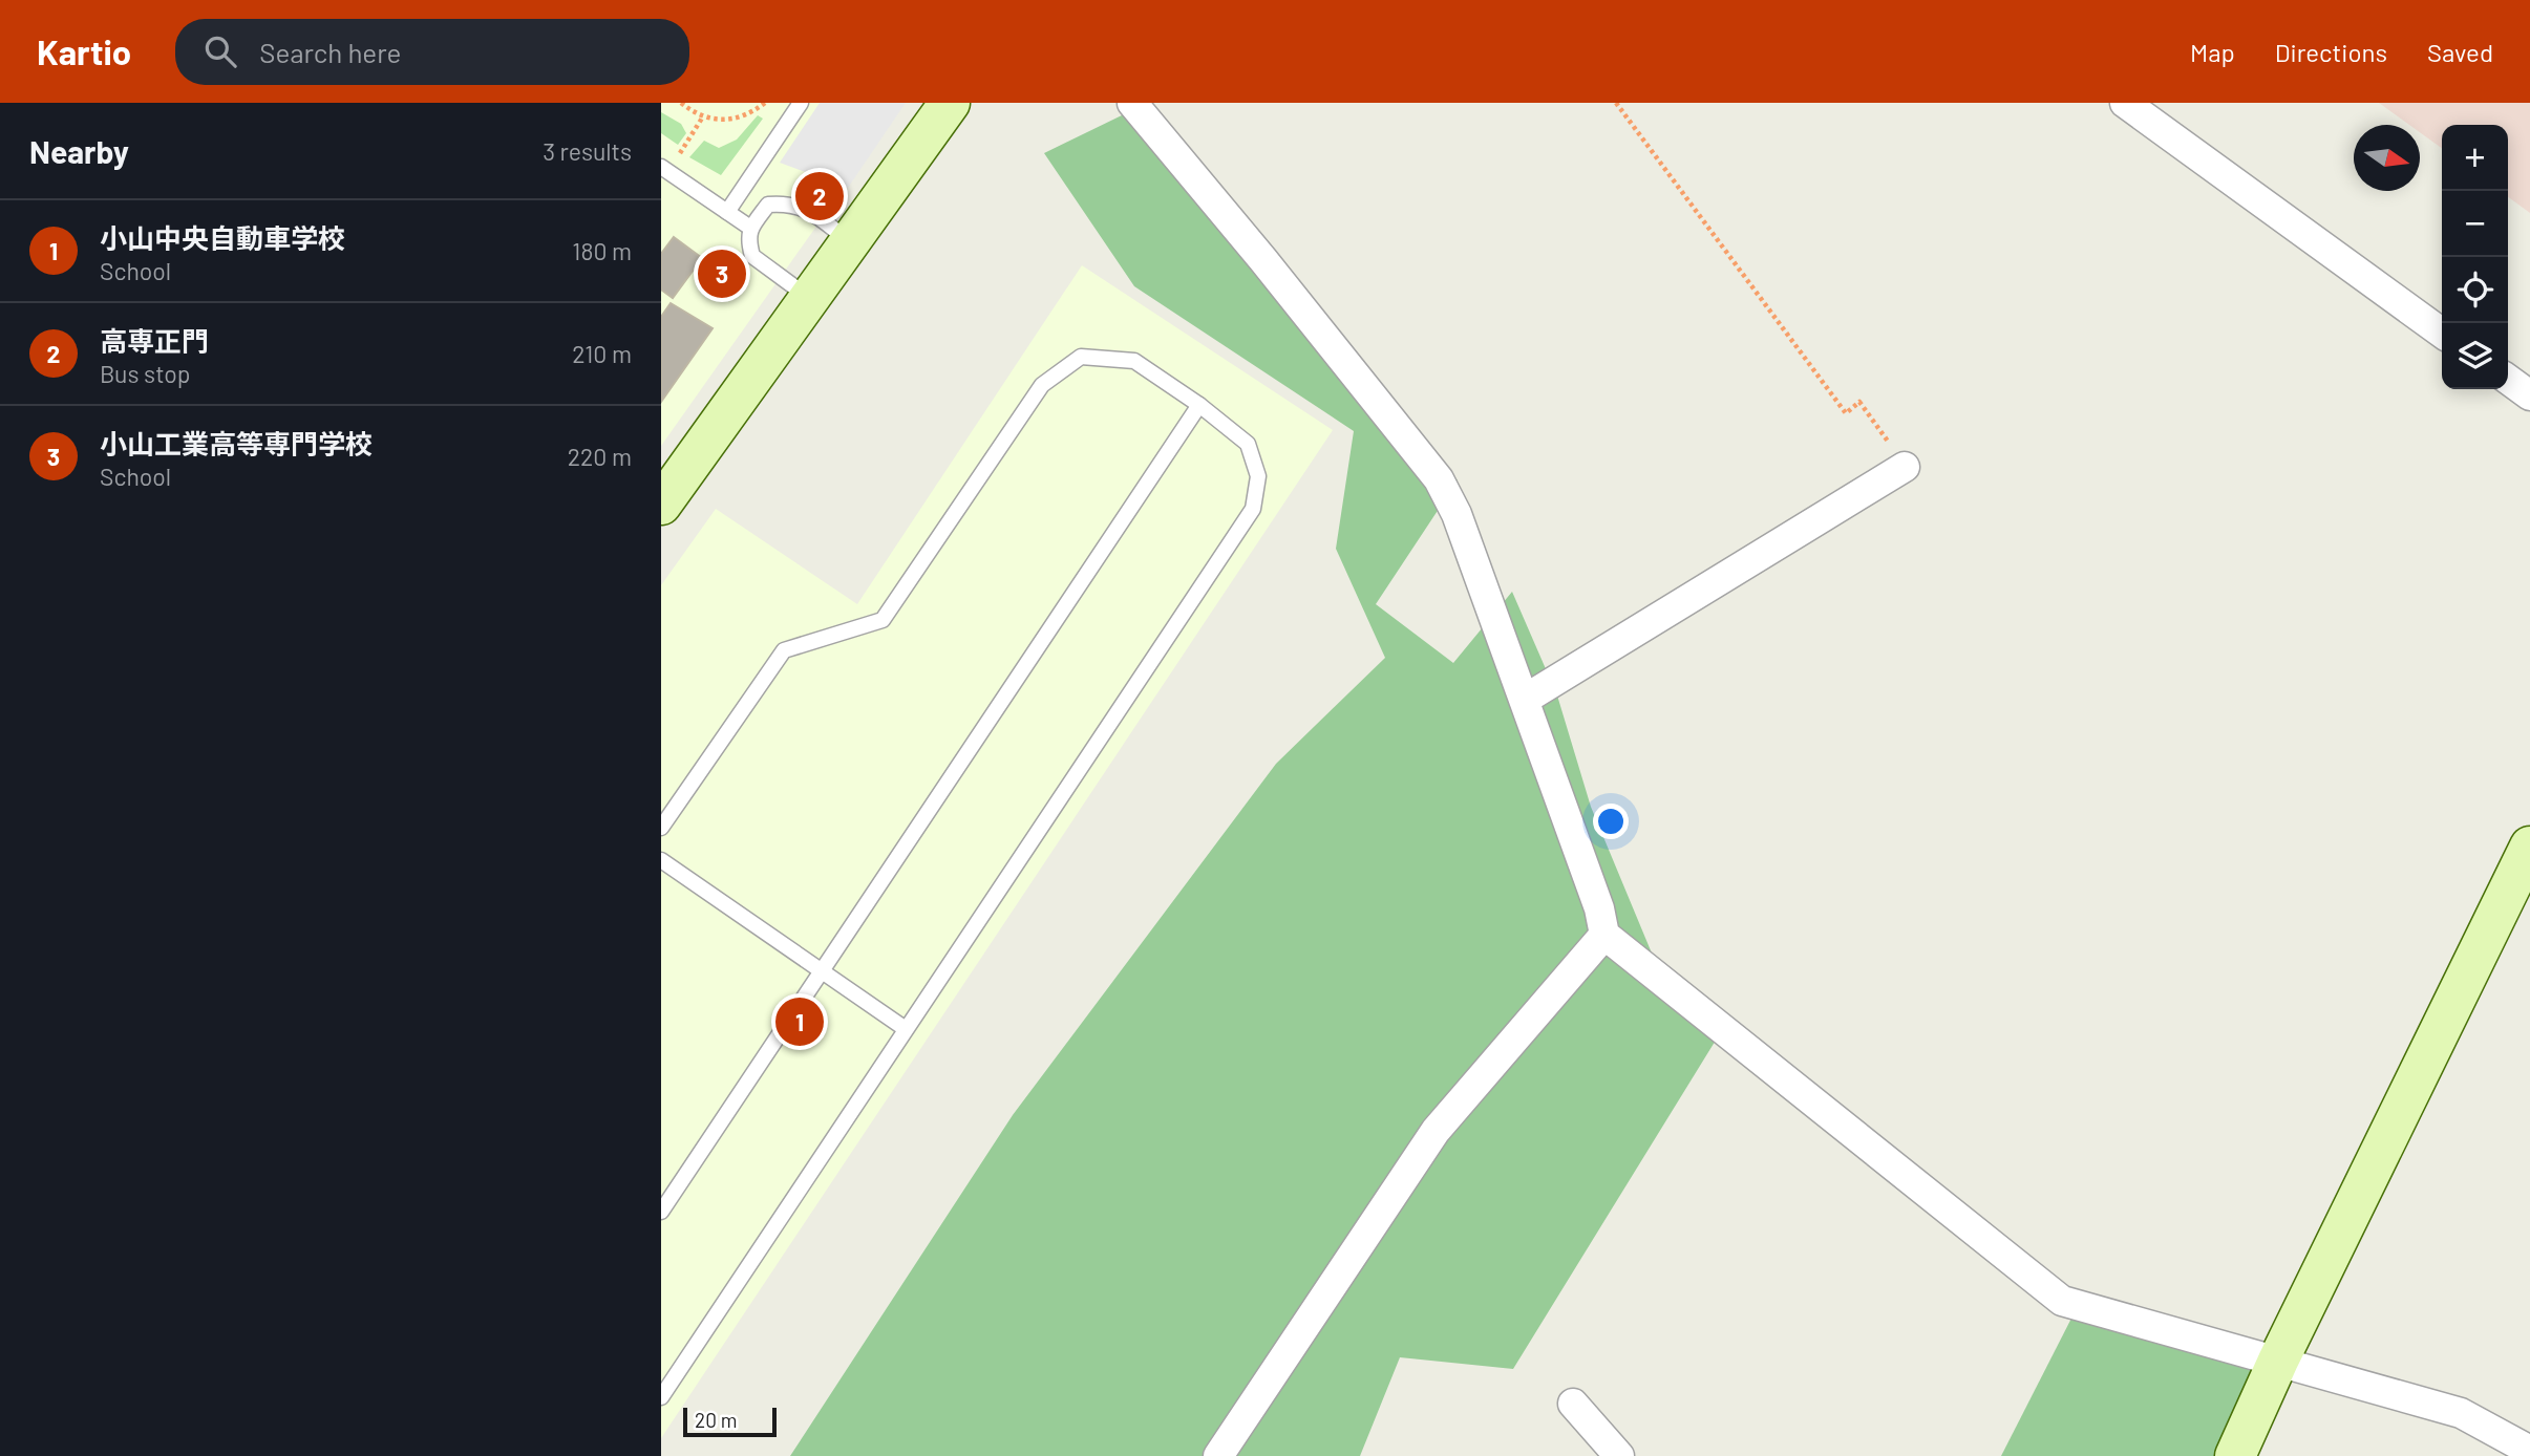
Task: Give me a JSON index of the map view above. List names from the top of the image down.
{
  "scale_bar": "20 m",
  "north": "right",
  "page": {
    "header": "Kartio",
    "search": "Search here",
    "nav": ["Map", "Directions", "Saved"],
    "heading": ["Nearby", "3 results"],
    "map_buttons": ["+", "−"],
    "pins": ["2", "3", "1"],
    "list": [
      {
        "mark": "1",
        "name": "小山中央自動車学校",
        "note": "School",
        "value": "180 m"
      },
      {
        "mark": "2",
        "name": "高専正門",
        "note": "Bus stop",
        "value": "210 m"
      },
      {
        "mark": "3",
        "name": "小山工業高等専門学校",
        "note": "School",
        "value": "220 m"
      }
    ],
    "scale": "20 m"
  }
}
